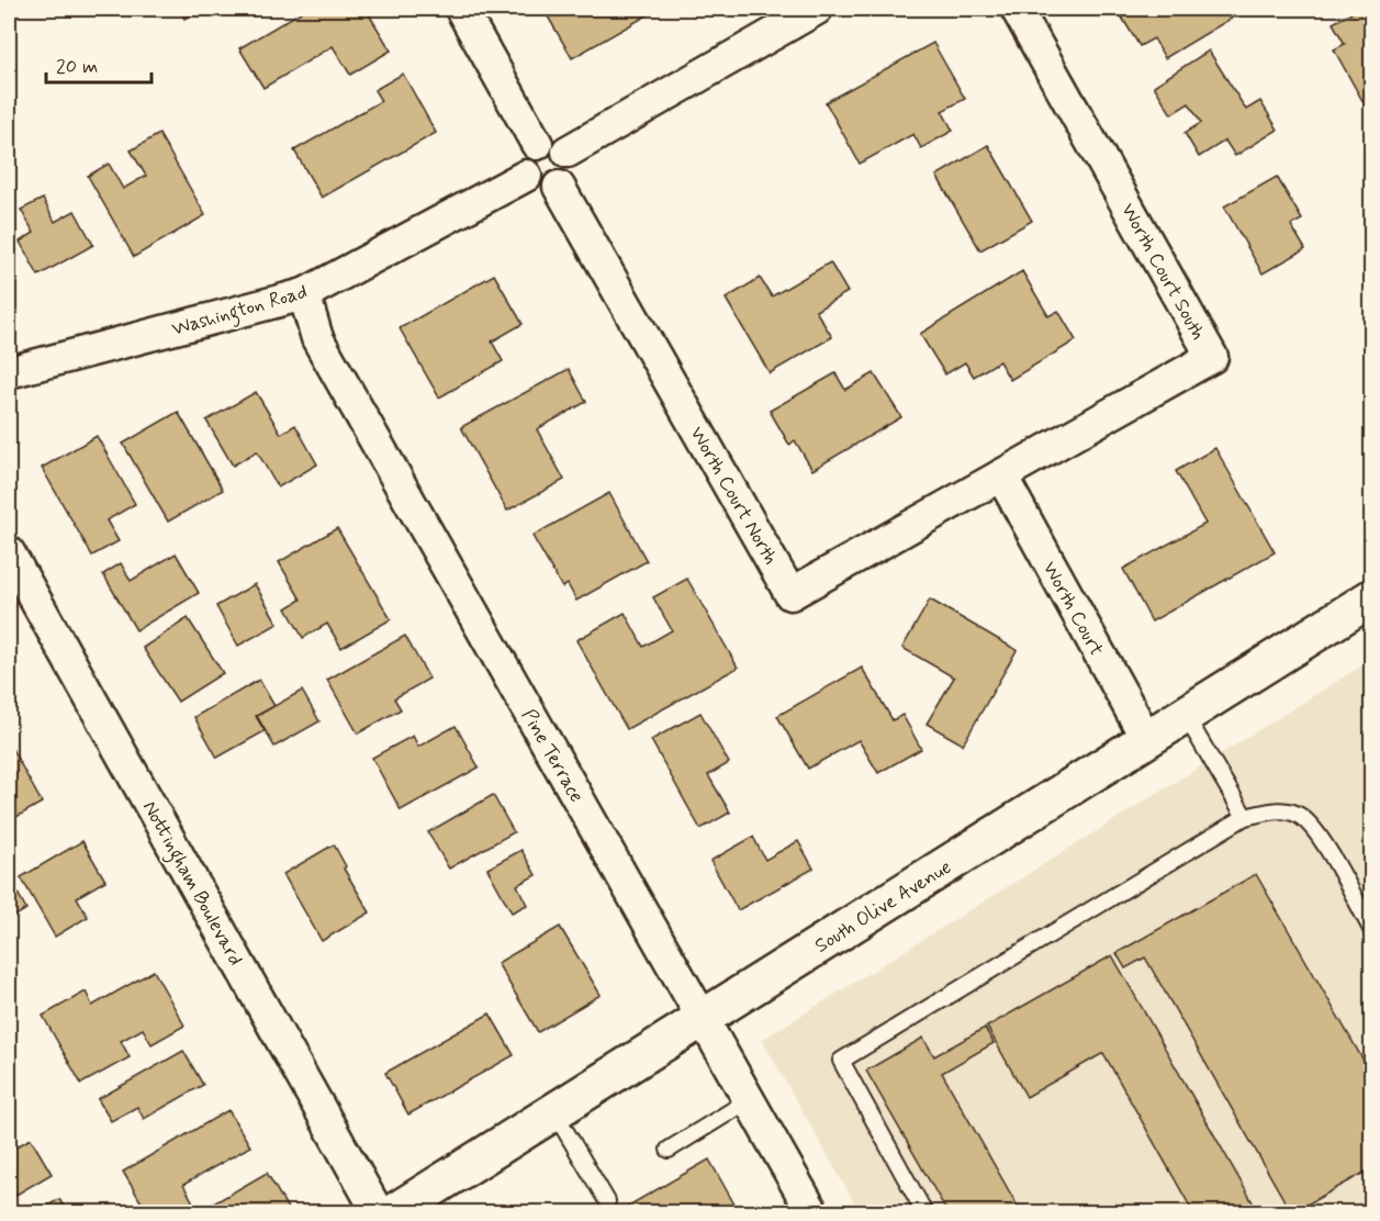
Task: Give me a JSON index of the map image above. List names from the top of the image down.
{
  "streets": {
    "street": [
      "Worth Court South",
      "Washington Road",
      "Worth Court North",
      "Worth Court",
      "Pine Terrace",
      "Nottingham Boulevard",
      "South Olive Avenue"
    ]
  },
  "crossings": [
    ["Worth Court South", "Worth Court North"],
    ["Worth Court South", "Worth Court"],
    ["Washington Road", "Worth Court North"],
    ["Washington Road", "Pine Terrace"],
    ["Worth Court North", "Worth Court"],
    ["Worth Court", "South Olive Avenue"],
    ["Pine Terrace", "South Olive Avenue"]
  ],
  "scale_bar": "20 m"
}
